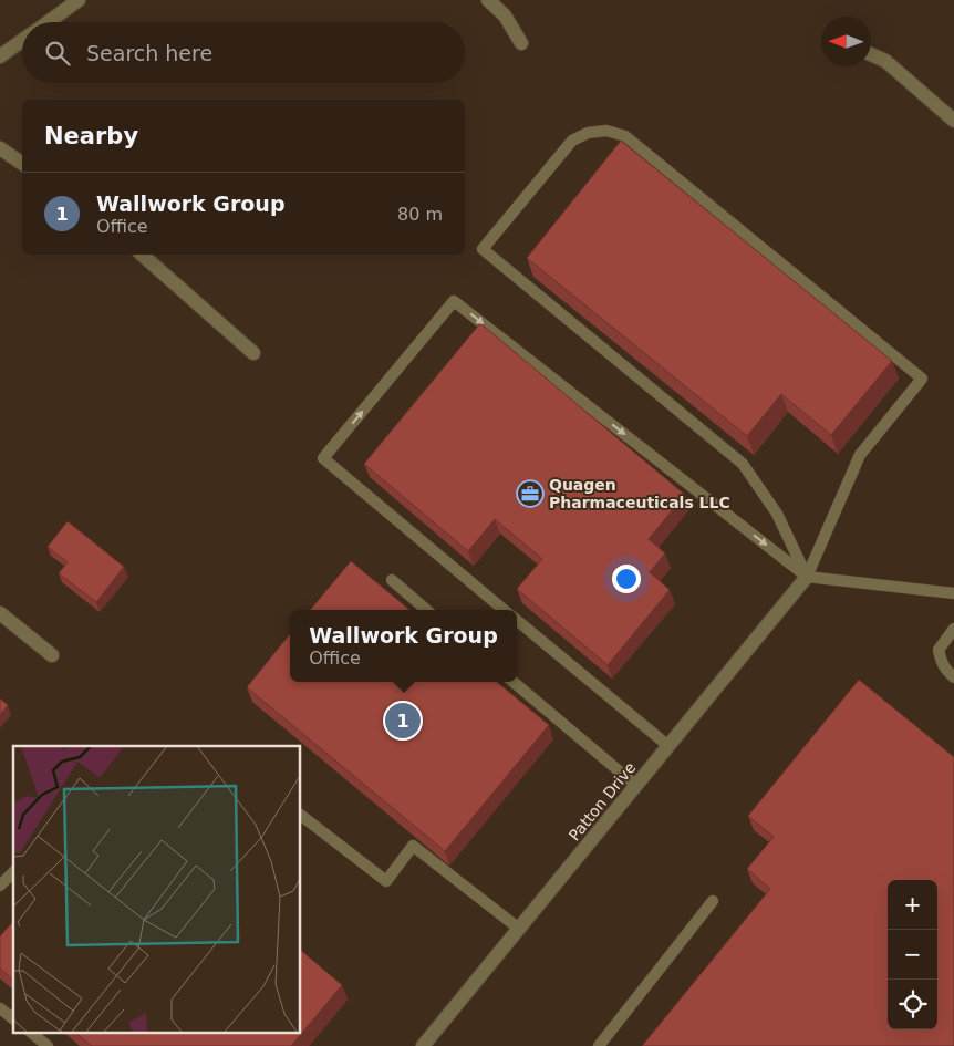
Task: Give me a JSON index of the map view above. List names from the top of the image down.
{
  "streets": {
    "street": ["Patton Drive"]
  },
  "places": {
    "office": ["Quagen Pharmaceuticals LLC"]
  },
  "north": "left",
  "page": {
    "search": "Search here",
    "heading": "Nearby",
    "list": [
      {
        "mark": "1",
        "name": "Wallwork Group",
        "note": "Office",
        "value": "80 m"
      }
    ],
    "popup": ["Wallwork Group", "Office"],
    "pins": "1",
    "map_buttons": ["+", "−"]
  }
}
